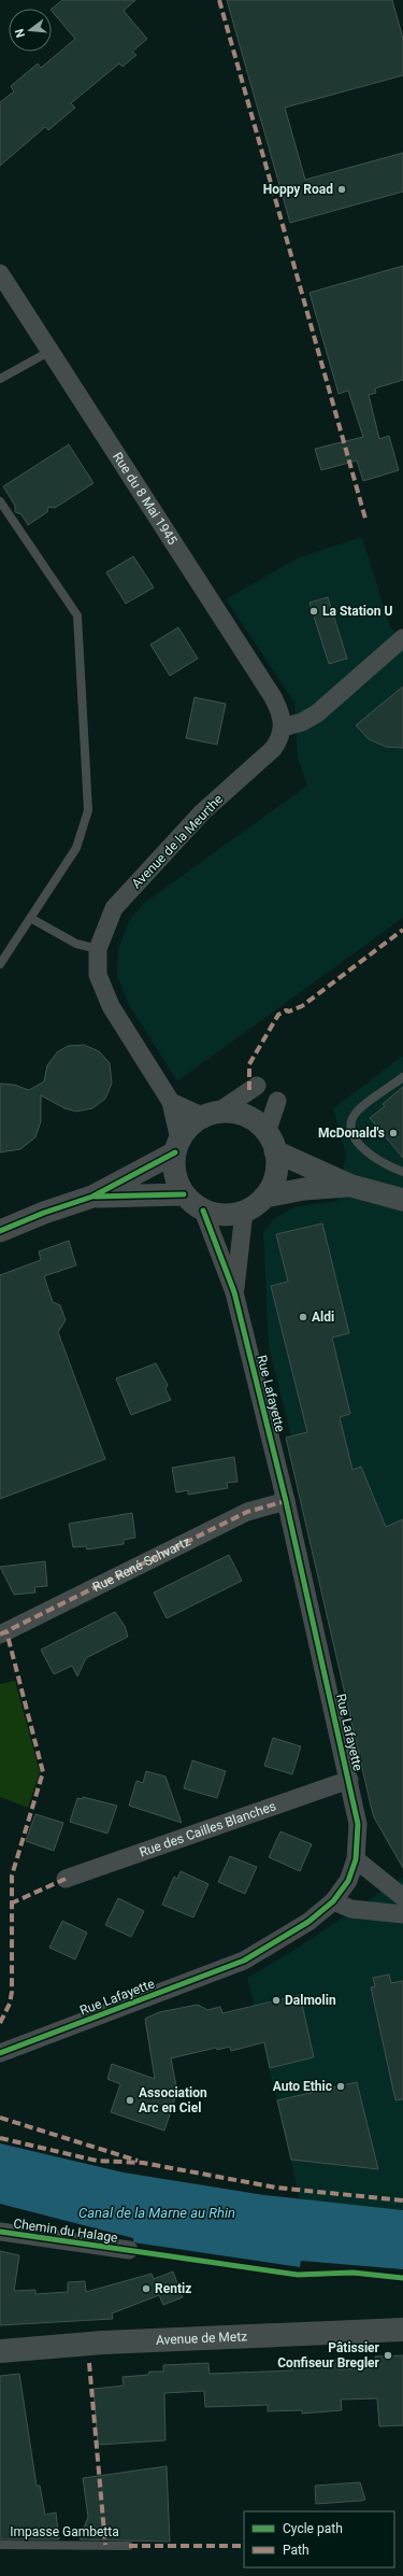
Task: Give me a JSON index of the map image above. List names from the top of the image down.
{
  "streets": {
    "main road": ["Avenue de Metz"],
    "street": [
      "Rue du 8 Mai 1945",
      "Avenue de la Meurthe",
      "Rue Lafayette",
      "Rue René Schvartz",
      "Rue des Cailles Blanches",
      "Chemin du Halage"
    ],
    "lane": ["Impasse Gambetta"]
  },
  "crossings": [
    ["Rue du 8 Mai 1945", "Avenue de la Meurthe"],
    ["Avenue de la Meurthe", "Rue Lafayette"],
    ["Rue Lafayette", "Rue René Schvartz"],
    ["Rue Lafayette", "Rue des Cailles Blanches"]
  ],
  "water": ["Canal de la Marne au Rhin"],
  "places": [
    "Hoppy Road",
    "La Station U",
    "McDonald's",
    "Aldi",
    "Dalmolin",
    "Auto Ethic",
    "Association Arc en Ciel",
    "Rentiz",
    "Pâtissier Confiseur Bregler"
  ],
  "legend": ["Cycle path", "Path"],
  "north": "left"
}
